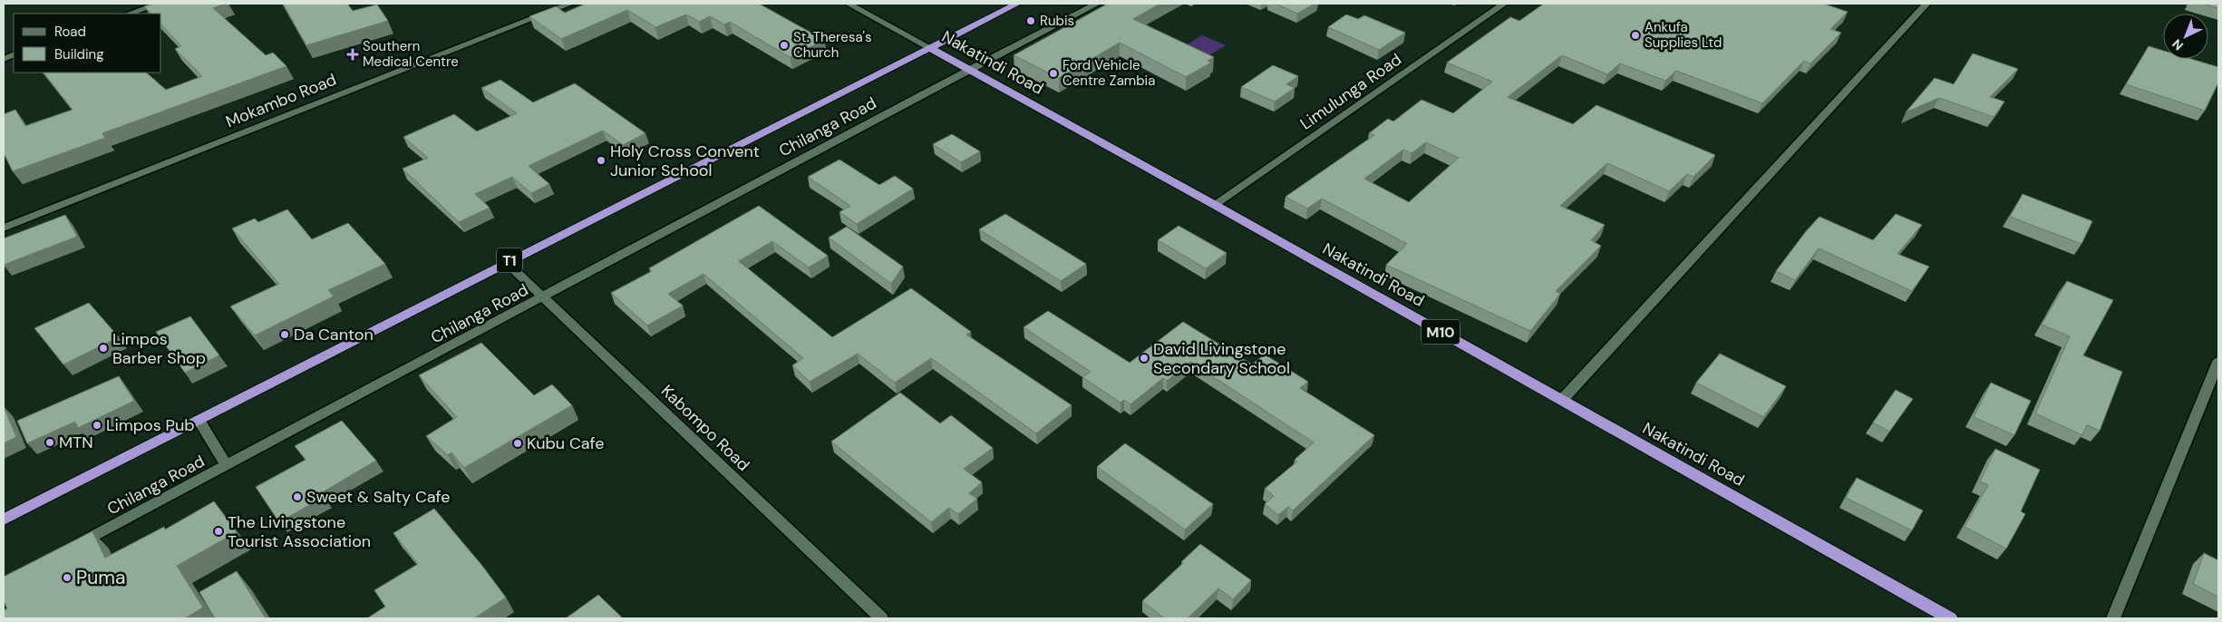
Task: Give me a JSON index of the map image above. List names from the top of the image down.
{
  "streets": {
    "highway": ["Nakatindi Road", "T1", "M10"],
    "street": [
      "Limulunga Road",
      "Mokambo Road",
      "Chilanga Road",
      "Kabompo Road"
    ]
  },
  "crossings": [
    ["Nakatindi Road", "Limulunga Road"],
    ["Nakatindi Road", "Chilanga Road"],
    ["Nakatindi Road", "T1"],
    ["Chilanga Road", "Kabompo Road"],
    ["T1", "Kabompo Road"]
  ],
  "places": {
    "other": [
      "Rubis",
      "Ankufa Supplies Ltd",
      "St. Theresa's Church",
      "Ford Vehicle Centre Zambia",
      "Holy Cross Convent Junior School",
      "Da Canton",
      "Limpos Barber Shop",
      "David Livingstone Secondary School",
      "Limpos Pub",
      "MTN",
      "Kubu Cafe",
      "Sweet & Salty Cafe",
      "The Livingstone Tourist Association",
      "Puma"
    ],
    "health": ["Southern Medical Centre"]
  },
  "legend": ["Road", "Building"],
  "north": "bottom left"
}
